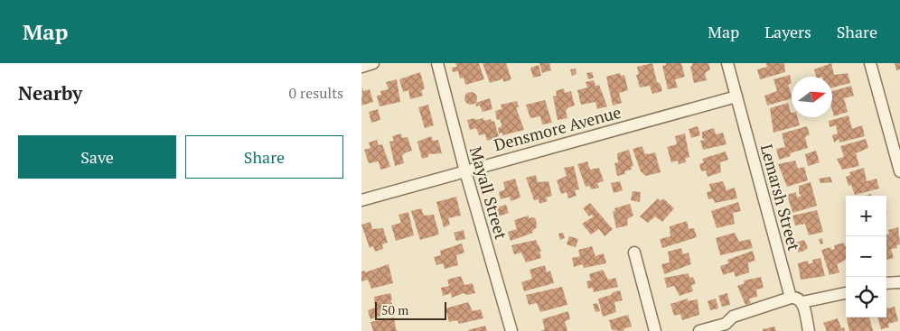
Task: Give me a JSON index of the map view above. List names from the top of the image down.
{
  "streets": {
    "street": ["Densmore Avenue", "Mayall Street", "Lemarsh Street"]
  },
  "crossings": [
    ["Densmore Avenue", "Mayall Street"],
    ["Densmore Avenue", "Lemarsh Street"]
  ],
  "scale_bar": "50 m",
  "north": "right",
  "page": {
    "header": "Map",
    "nav": ["Map", "Layers", "Share"],
    "heading": ["Nearby", "0 results"],
    "buttons": ["Save", "Share"],
    "map_buttons": ["+", "−"],
    "scale": "50 m"
  }
}
